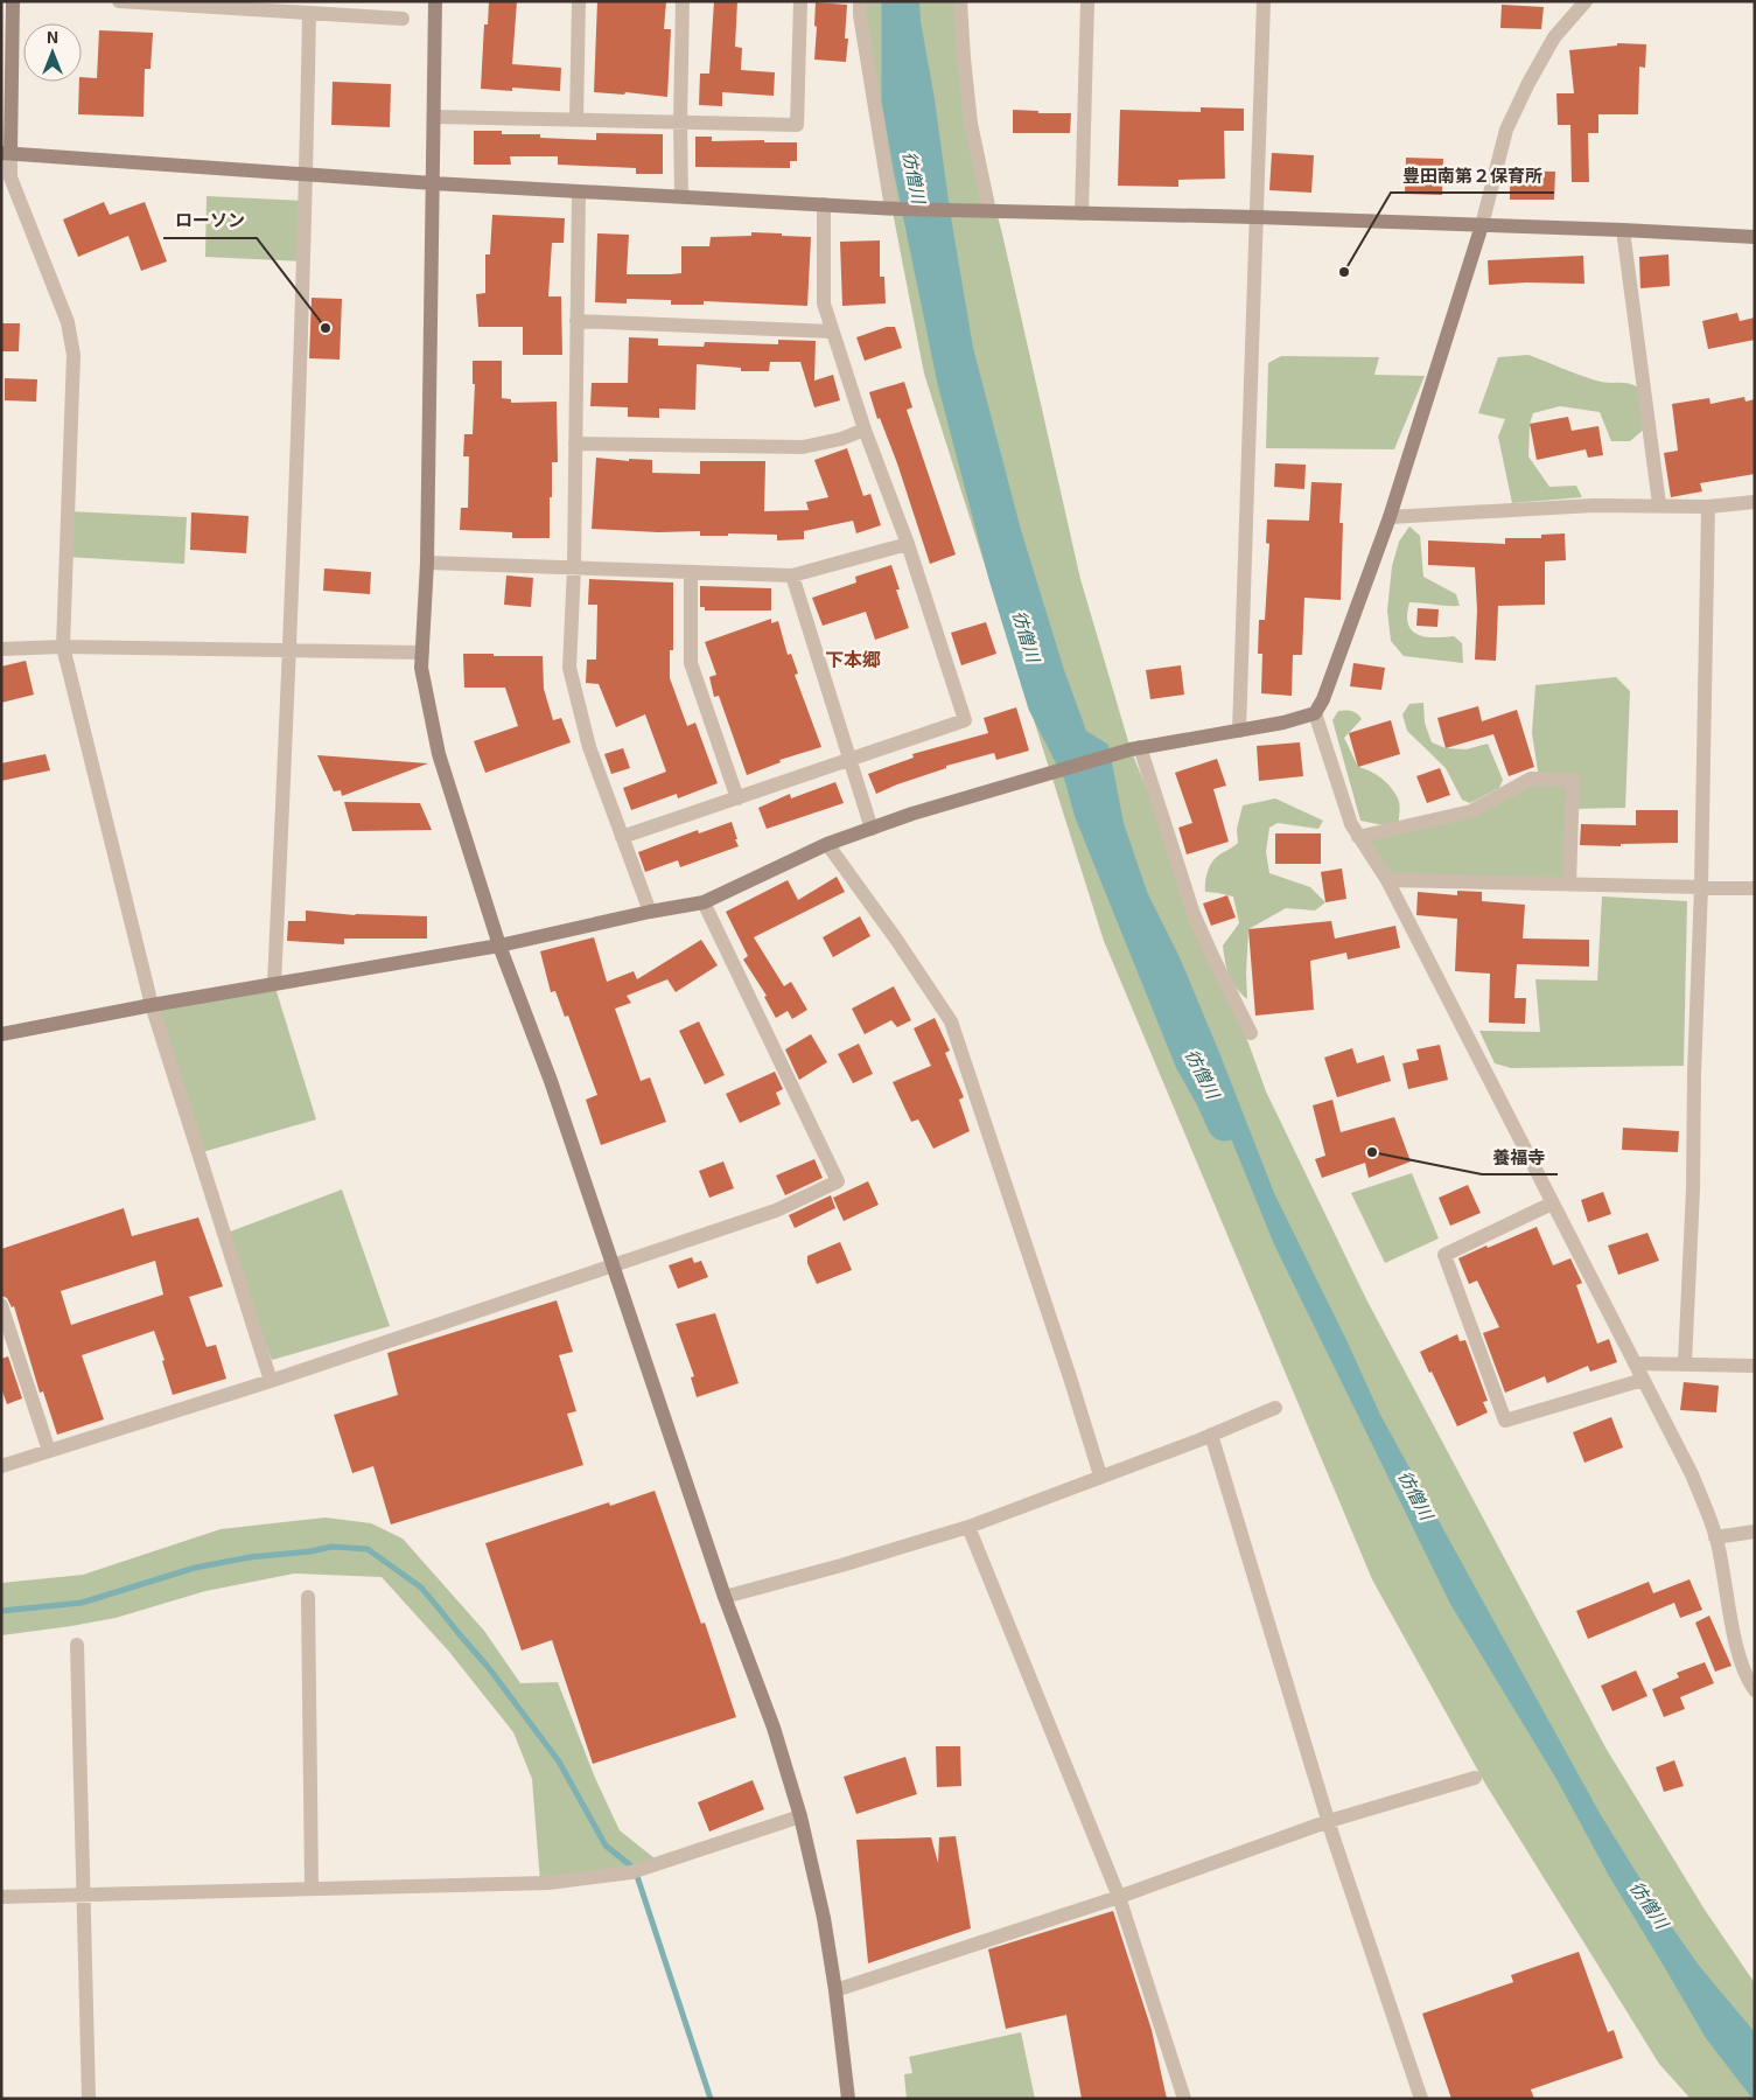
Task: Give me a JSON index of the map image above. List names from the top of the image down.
{
  "districts": ["下本郷"],
  "water": ["彷僧川"],
  "places": ["豊田南第２保育所", "ローソン", "養福寺"],
  "north": "top"
}
